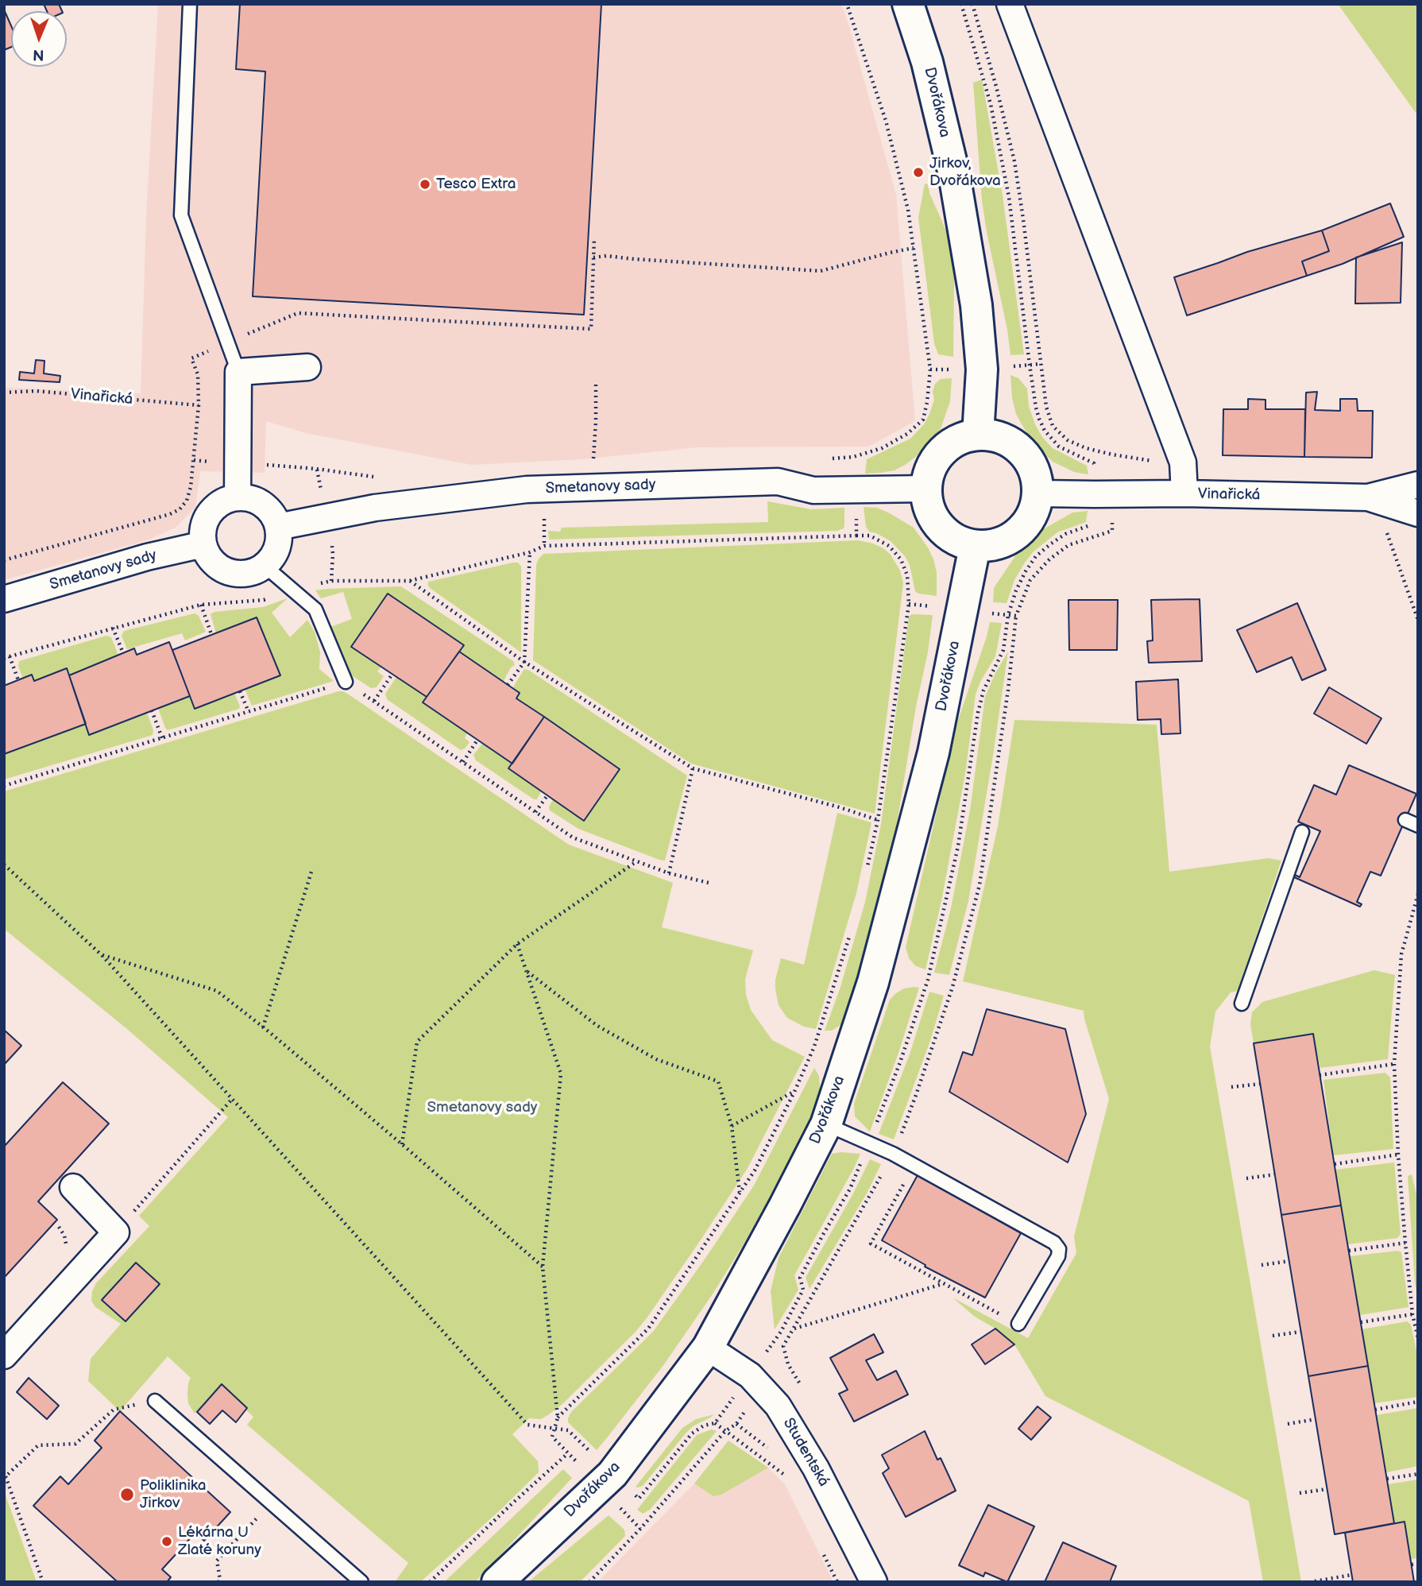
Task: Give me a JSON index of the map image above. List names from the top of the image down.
{
  "streets": {
    "street": [
      "Dvořákova",
      "Vinařická",
      "Smetanovy sady",
      "Studentská"
    ]
  },
  "crossings": [
    ["Dvořákova", "Vinařická"],
    ["Dvořákova", "Smetanovy sady"],
    ["Dvořákova", "Studentská"],
    ["Vinařická", "Smetanovy sady"]
  ],
  "parks": ["Smetanovy sady"],
  "places": [
    "Jirkov, Dvořákova",
    "Tesco Extra",
    "Poliklinika Jirkov",
    "Lékárna U Zlaté koruny"
  ],
  "north": "bottom"
}
